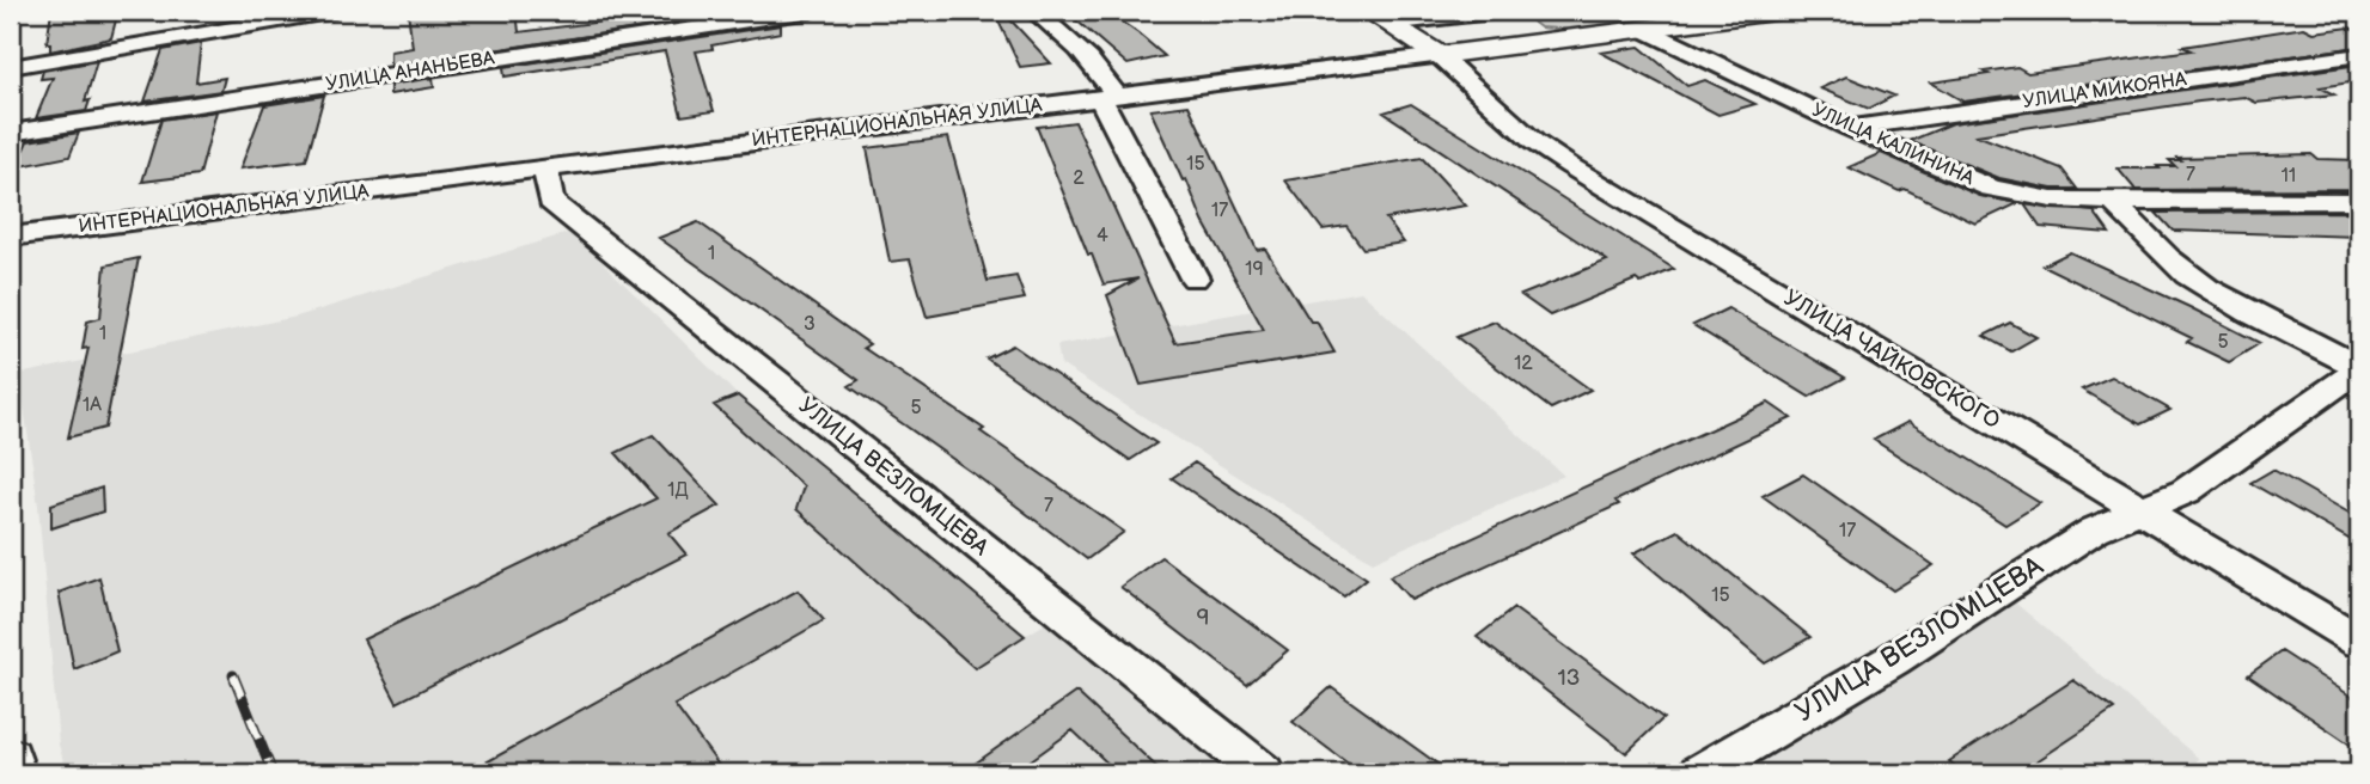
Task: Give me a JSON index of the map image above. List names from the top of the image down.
{
  "streets": {
    "main road": ["ИНТЕРНАЦИОНАЛЬНАЯ УЛИЦА"],
    "street": [
      "УЛИЦА АНАНЬЕВА",
      "УЛИЦА МИКОЯНА",
      "УЛИЦА КАЛИНИНА",
      "УЛИЦА ЧАЙКОВСКОГО",
      "УЛИЦА ВЕЗЛОМЦЕВА"
    ]
  },
  "crossings": [
    ["УЛИЦА МИКОЯНА", "УЛИЦА КАЛИНИНА"],
    ["ИНТЕРНАЦИОНАЛЬНАЯ УЛИЦА", "УЛИЦА КАЛИНИНА"],
    ["ИНТЕРНАЦИОНАЛЬНАЯ УЛИЦА", "УЛИЦА ЧАЙКОВСКОГО"],
    ["ИНТЕРНАЦИОНАЛЬНАЯ УЛИЦА", "УЛИЦА ВЕЗЛОМЦЕВА"],
    ["УЛИЦА ЧАЙКОВСКОГО", "УЛИЦА ВЕЗЛОМЦЕВА"]
  ],
  "house_numbers": [
    "15",
    "7",
    "11",
    "2",
    "17",
    "4",
    "1",
    "19",
    "3",
    "1",
    "5",
    "12",
    "1А",
    "5",
    "1Д",
    "7",
    "17",
    "15",
    "9",
    "13"
  ]
}
